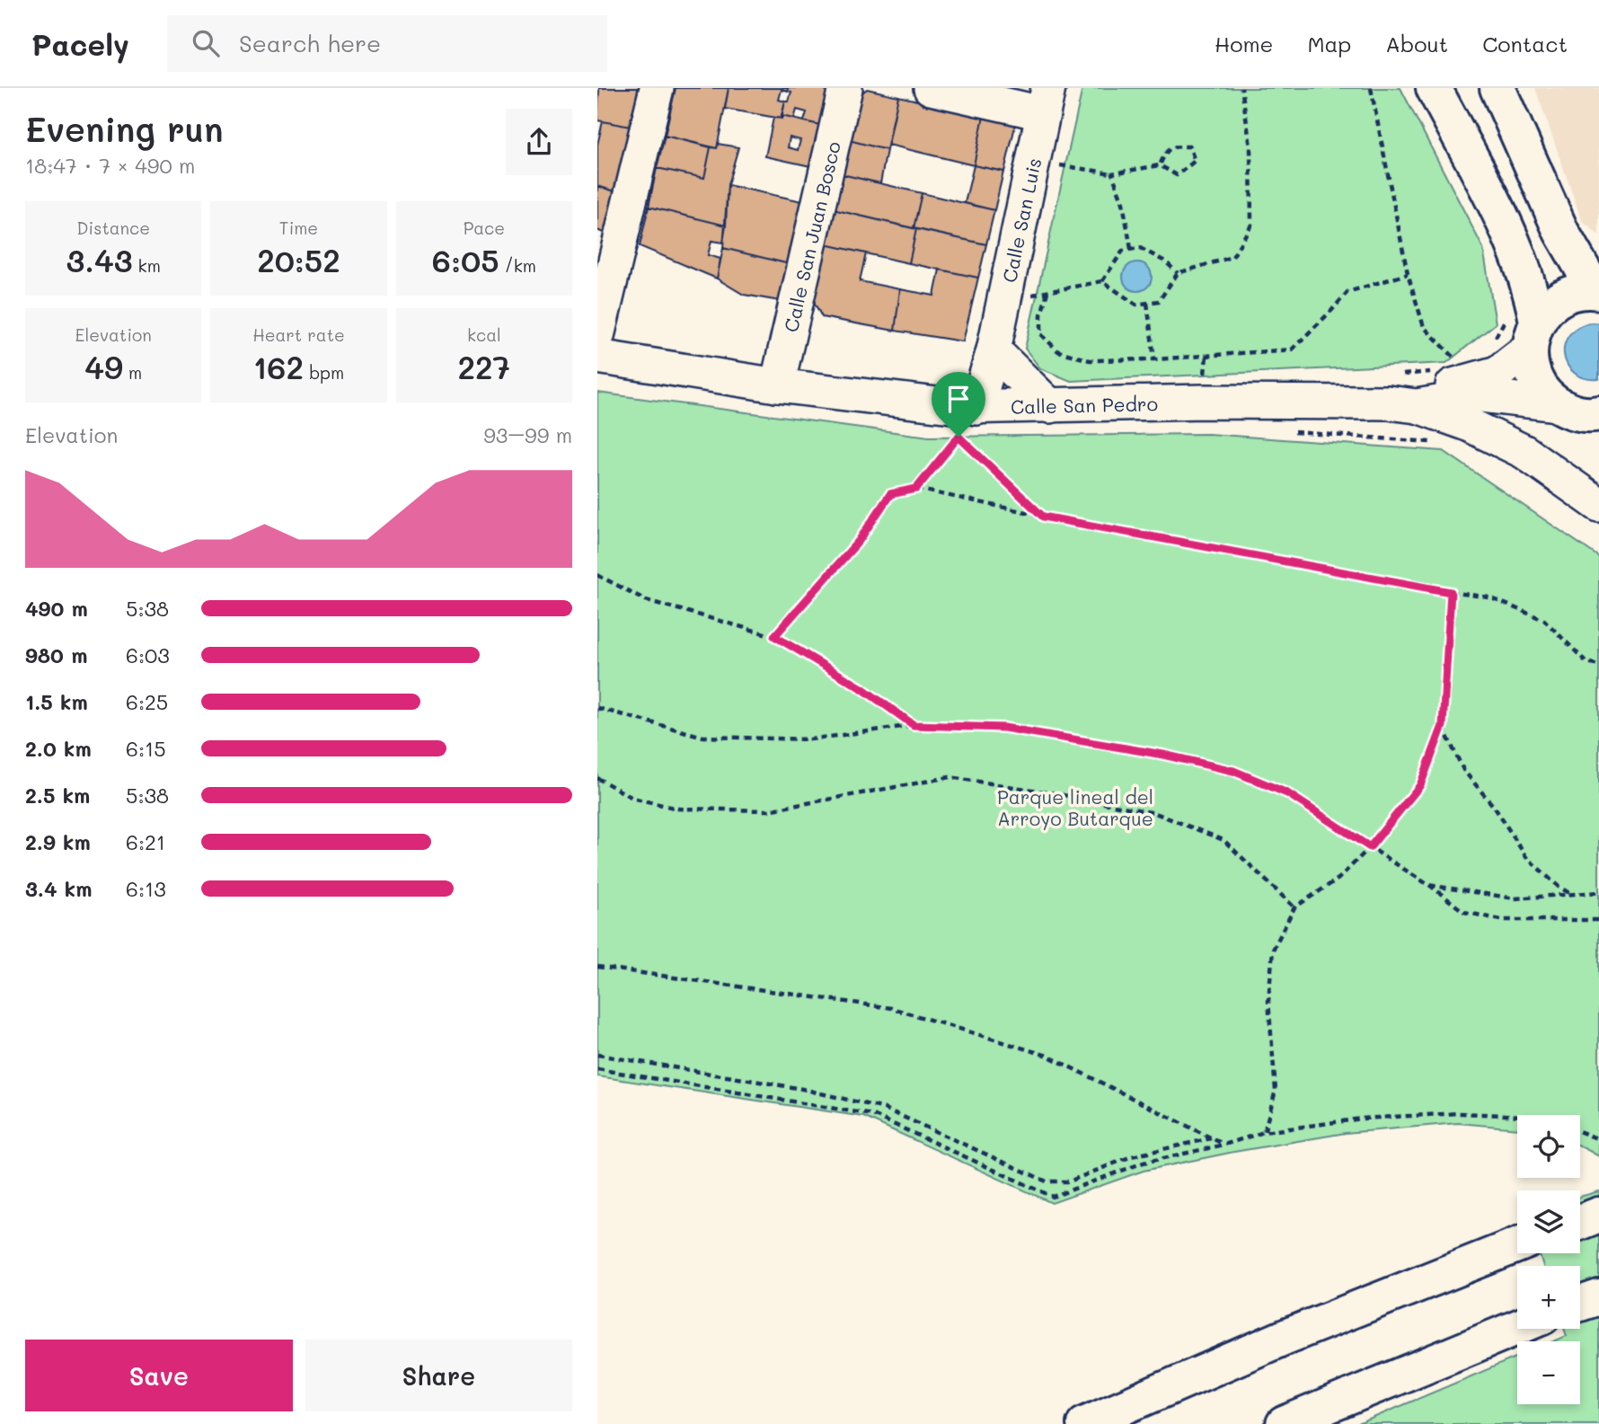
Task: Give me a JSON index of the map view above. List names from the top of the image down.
{
  "streets": {
    "street": ["Calle San Luis", "Calle San Juan Bosco", "Calle San Pedro"]
  },
  "crossings": [
    ["Calle San Luis", "Calle San Pedro"],
    ["Calle San Juan Bosco", "Calle San Pedro"]
  ],
  "parks": ["Parque lineal del Arroyo Butarque"],
  "page": {
    "header": "Pacely",
    "search": "Search here",
    "nav": [
      "Home",
      "Map",
      "About",
      "Contact"
    ],
    "heading": ["Evening run", "18:47 · 7 × 490 m"],
    "stats": [
      ["Distance", "3.43 km"],
      ["Time", "20:52"],
      ["Pace", "6:05 /km"],
      ["Elevation", "49 m"],
      ["Heart rate", "162 bpm"],
      ["kcal", "227"]
    ],
    "chart": ["Elevation", "93–99 m"],
    "list": [
      {
        "name": "490 m",
        "note": "5:38"
      },
      {
        "name": "980 m",
        "note": "6:03"
      },
      {
        "name": "1.5 km",
        "note": "6:25"
      },
      {
        "name": "2.0 km",
        "note": "6:15"
      },
      {
        "name": "2.5 km",
        "note": "5:38"
      },
      {
        "name": "2.9 km",
        "note": "6:21"
      },
      {
        "name": "3.4 km",
        "note": "6:13"
      }
    ],
    "map_buttons": ["+", "−"],
    "buttons": ["Save", "Share"]
  }
}
